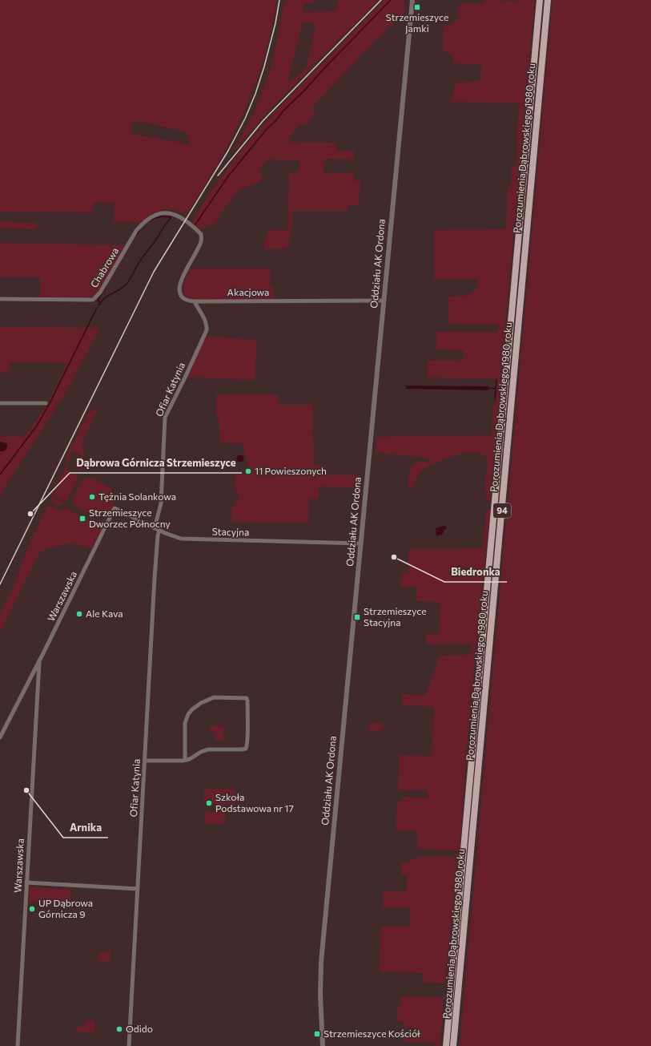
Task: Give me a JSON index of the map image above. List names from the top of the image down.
{
  "streets": {
    "main road": ["Porozumienia Dąbrowskiego 1980 roku", "94"],
    "street": [
      "Oddziału AK Ordona",
      "Chabrowa",
      "Akacjowa",
      "Ofiar Katynia",
      "Stacyjna",
      "Warszawska"
    ]
  },
  "crossings": [
    ["Oddziału AK Ordona", "Akacjowa"],
    ["Oddziału AK Ordona", "Stacyjna"],
    ["Chabrowa", "Akacjowa"],
    ["Akacjowa", "Ofiar Katynia"],
    ["Ofiar Katynia", "Stacyjna"],
    ["Stacyjna", "Warszawska"]
  ],
  "places": {
    "transit": [
      "Strzemieszyce Jamki",
      "Strzemieszyce Dworzec Północny",
      "Strzemieszyce Stacyjna",
      "Strzemieszyce Kościół"
    ],
    "other": [
      "11 Powieszonych",
      "Tężnia Solankowa",
      "Dąbrowa Górnicza Strzemieszyce",
      "Biedronka",
      "Ale Kava",
      "Arnika",
      "Szkoła Podstawowa nr 17",
      "UP Dąbrowa Górnicza 9",
      "Odido"
    ]
  }
}
